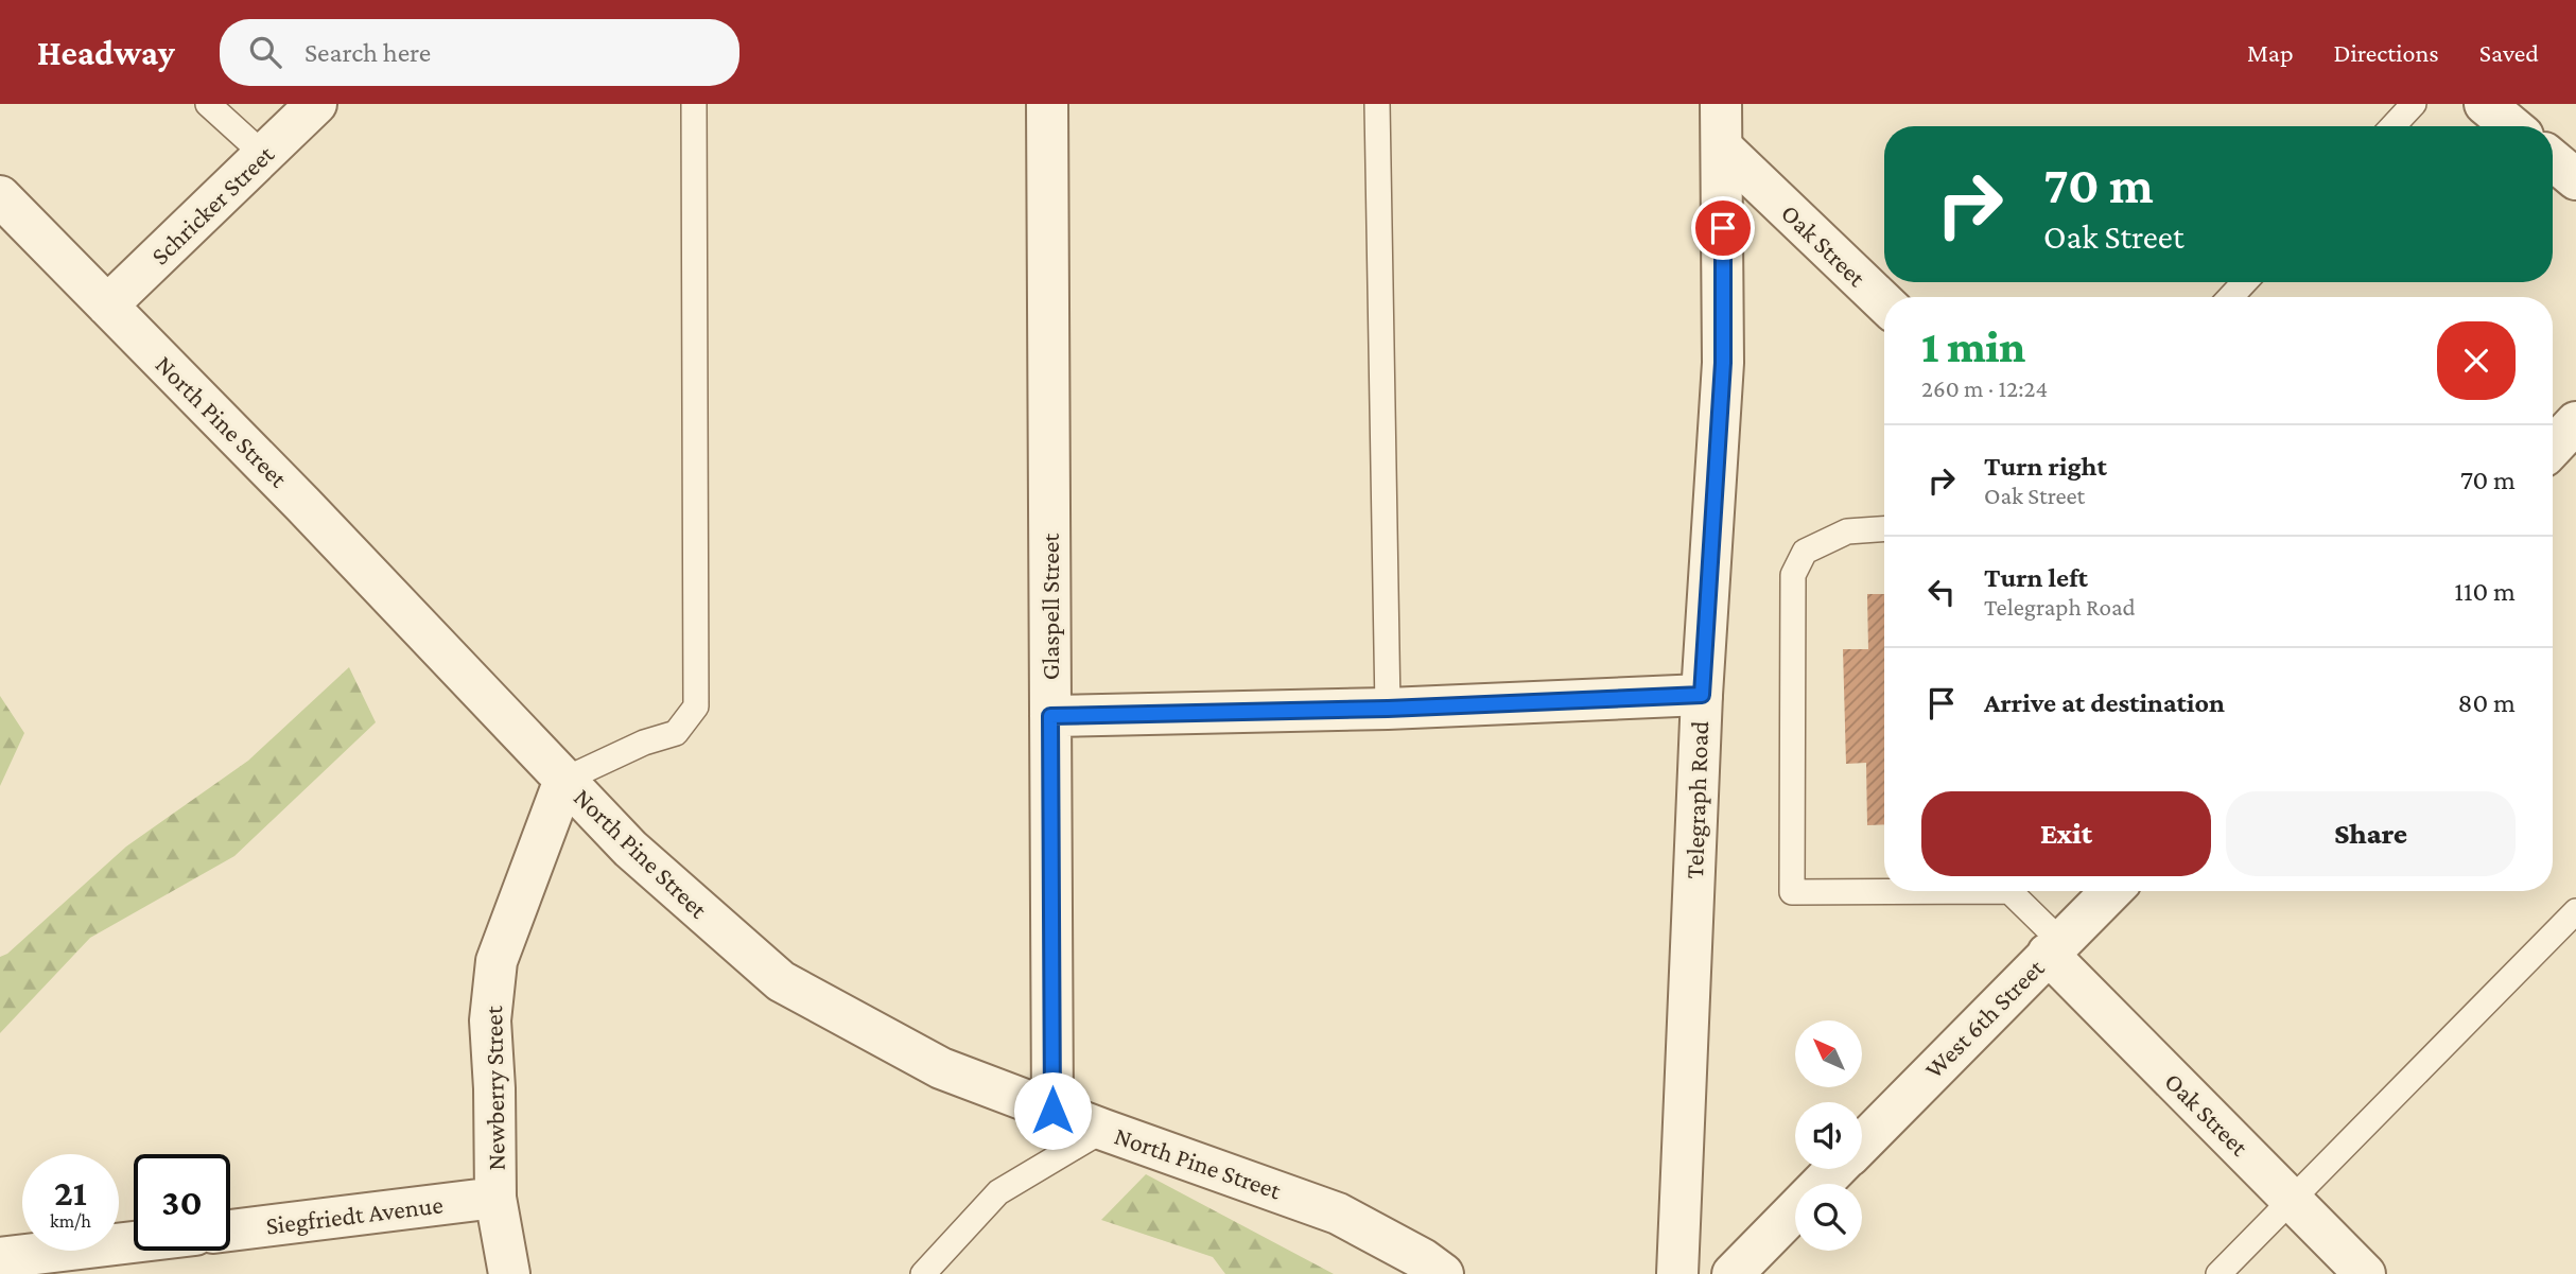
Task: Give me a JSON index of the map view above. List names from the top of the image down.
{
  "streets": {
    "street": [
      "Schricker Street",
      "Oak Street",
      "North Pine Street",
      "Glaspell Street",
      "Telegraph Road",
      "West 6th Street",
      "Newberry Street",
      "Siegfriedt Avenue"
    ]
  },
  "crossings": [
    ["Schricker Street", "North Pine Street"],
    ["Oak Street", "Telegraph Road"],
    ["Oak Street", "West 6th Street"],
    ["North Pine Street", "Glaspell Street"],
    ["North Pine Street", "Newberry Street"],
    ["Newberry Street", "Siegfriedt Avenue"]
  ],
  "north": "top left",
  "page": {
    "header": "Headway",
    "search": "Search here",
    "nav": ["Map", "Directions", "Saved"],
    "turn": ["70 m", "Oak Street"],
    "heading": ["1 min", "260 m · 12:24"],
    "list": [
      {
        "name": "Turn right",
        "note": "Oak Street",
        "value": "70 m"
      },
      {
        "name": "Turn left",
        "note": "Telegraph Road",
        "value": "110 m"
      },
      {
        "name": "Arrive at destination",
        "value": "80 m"
      }
    ],
    "buttons": ["Exit", "Share"],
    "speed": "21 km/h",
    "limit": "30"
  }
}
